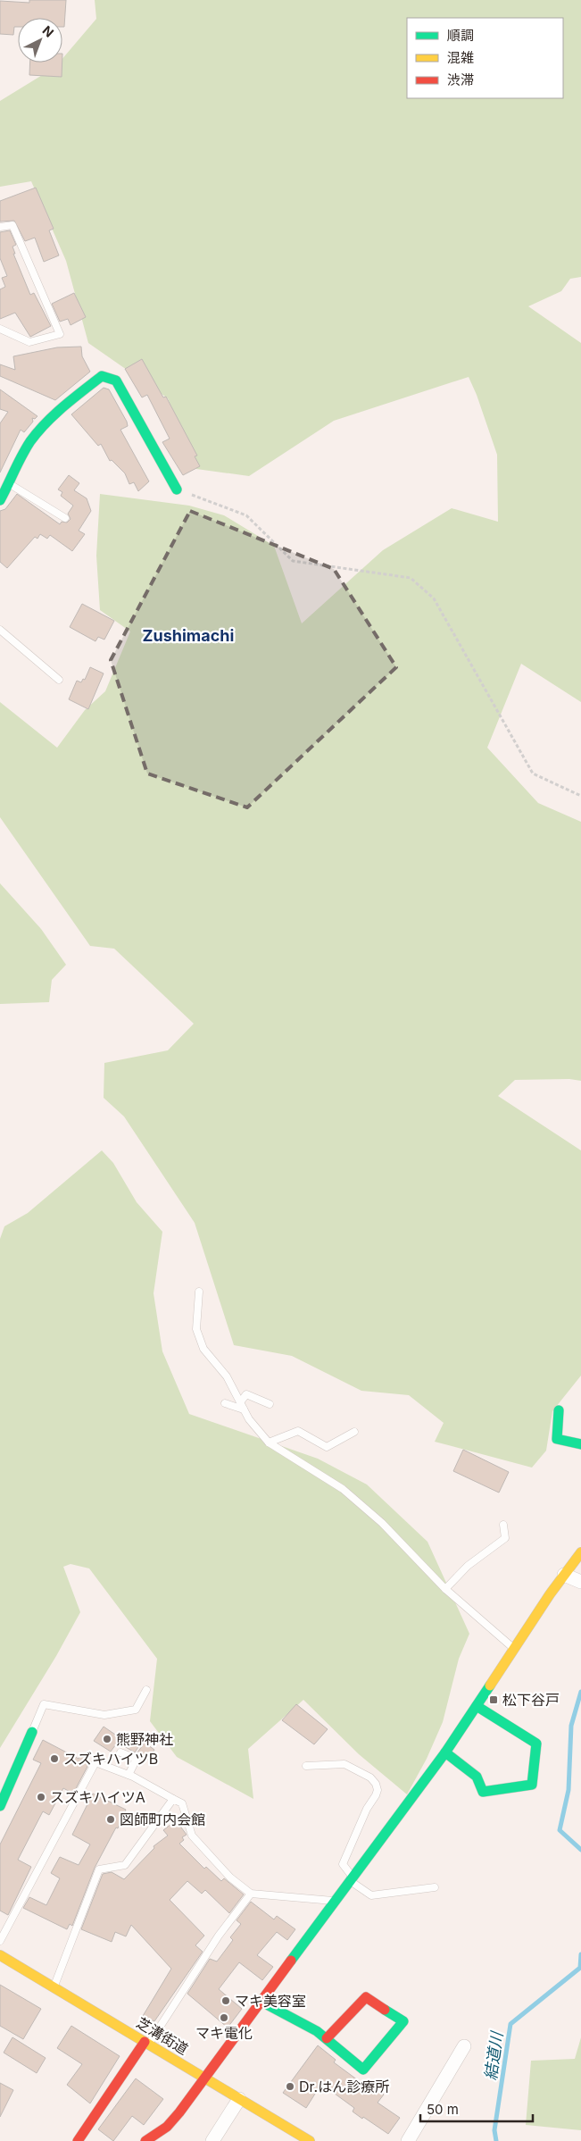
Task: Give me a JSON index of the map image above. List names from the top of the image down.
{
  "streets": {
    "street": ["芝溝街道"]
  },
  "districts": ["Zushimachi"],
  "water": ["結道川"],
  "places": {
    "transit": ["松下谷戸"],
    "other": [
      "熊野神社",
      "スズキハイツB",
      "スズキハイツA",
      "図師町内会館",
      "マキ美容室",
      "マキ電化",
      "Dr.はん診療所"
    ]
  },
  "legend": ["順調", "混雑", "渋滞"],
  "scale_bar": "50 m",
  "north": "top right"
}
